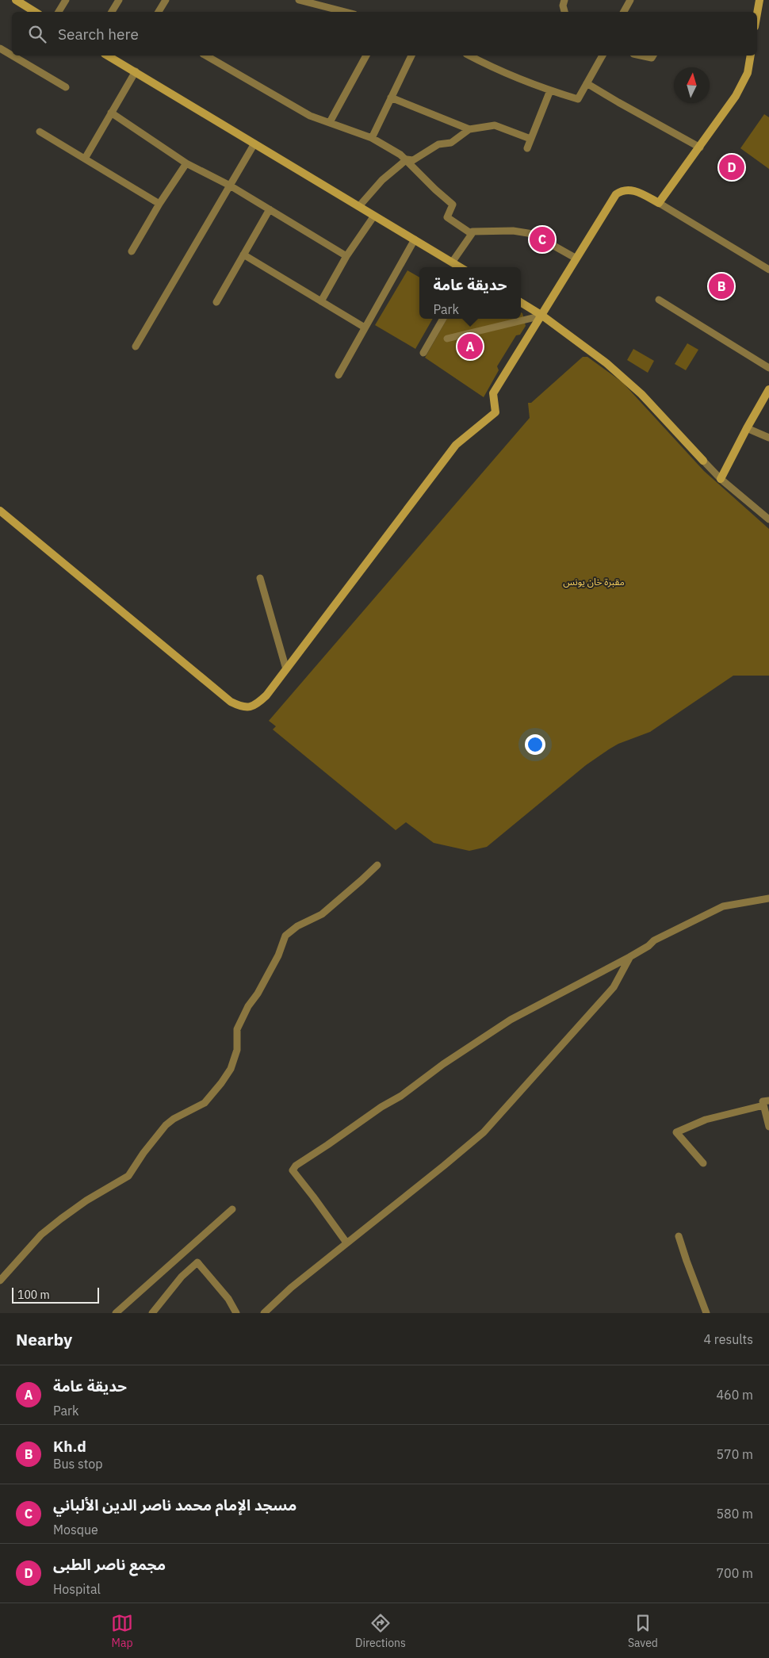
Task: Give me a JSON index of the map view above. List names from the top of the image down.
{
  "parks": ["مقبرة خان يونس"],
  "scale_bar": "100 m",
  "north": "top",
  "page": {
    "search": "Search here",
    "pins": [
      "D",
      "C",
      "B",
      "A"
    ],
    "popup": ["حديقة عامة", "Park"],
    "scale": "100 m",
    "heading": ["Nearby", "4 results"],
    "list": [
      {
        "mark": "A",
        "name": "حديقة عامة",
        "note": "Park",
        "value": "460 m"
      },
      {
        "mark": "B",
        "name": "Kh.d",
        "note": "Bus stop",
        "value": "570 m"
      },
      {
        "mark": "C",
        "name": "مسجد الإمام محمد ناصر الدين الألباني",
        "note": "Mosque",
        "value": "580 m"
      },
      {
        "mark": "D",
        "name": "مجمع ناصر الطبى",
        "note": "Hospital",
        "value": "700 m"
      }
    ],
    "nav": ["Map", "Directions", "Saved"]
  }
}
